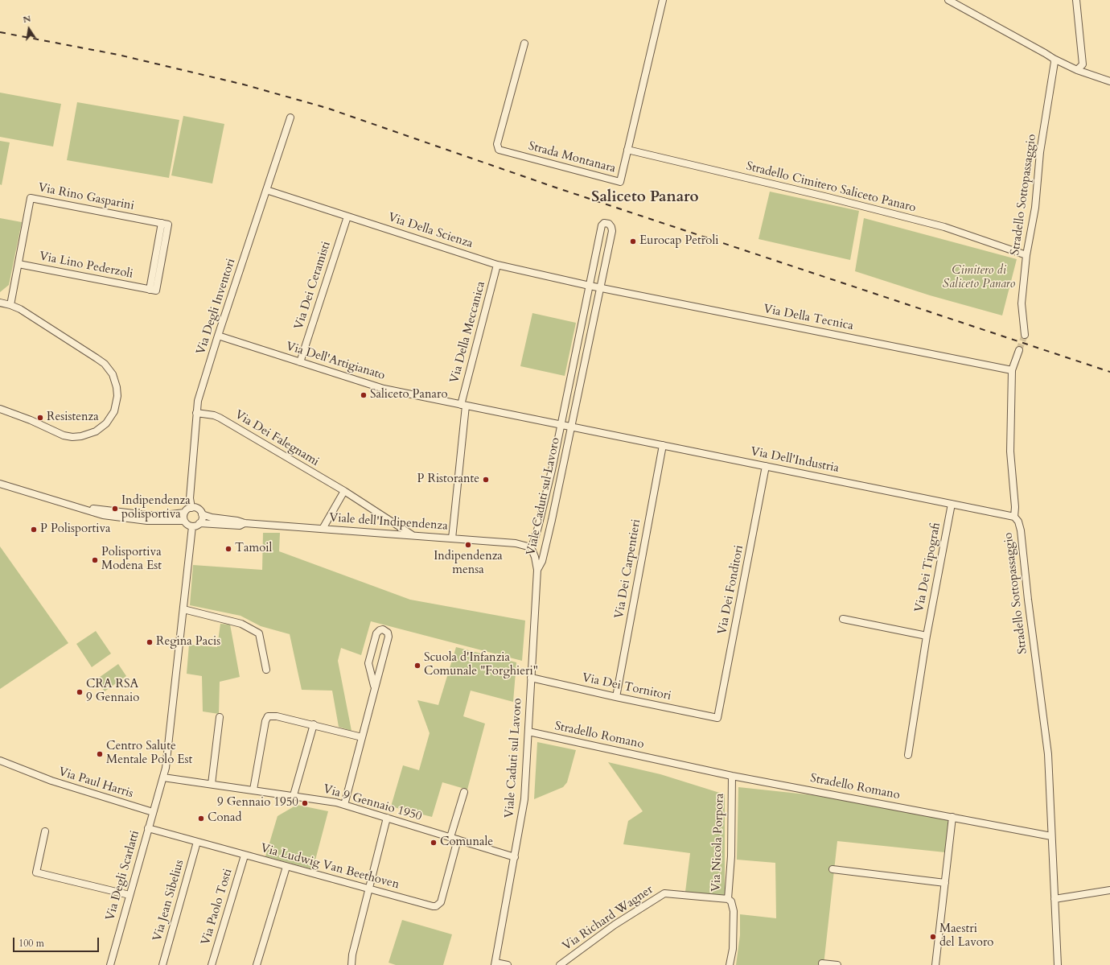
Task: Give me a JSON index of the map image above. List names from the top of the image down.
{
  "streets": {
    "street": [
      "Strada Montanara",
      "Stradello Cimitero Saliceto Panaro",
      "Stradello Sottopassaggio",
      "Via Rino Gasparini",
      "Via Della Scienza",
      "Via Lino Pederzoli",
      "Via Dei Ceramisti",
      "Via Degli Inventori",
      "Via Della Tecnica",
      "Via Della Meccanica",
      "Via Dell'Artigianato",
      "Via Dei Falegnami",
      "Via Dell'Industria",
      "Viale Caduti sul Lavoro",
      "Viale dell'Indipendenza",
      "Via Dei Tipografi",
      "Via Dei Carpentieri",
      "Via Dei Fonditori",
      "Via Dei Tornitori",
      "Stradello Romano",
      "Via Paul Harris",
      "Via 9 Gennaio 1950",
      "Via Nicola Porpora",
      "Via Ludwig Van Beethoven",
      "Via Degli Scarlatti",
      "Via Jean Sibelius",
      "Via Paolo Tosti",
      "Via Richard Wagner"
    ]
  },
  "crossings": [
    ["Strada Montanara", "Stradello Cimitero Saliceto Panaro"],
    ["Stradello Cimitero Saliceto Panaro", "Stradello Sottopassaggio"],
    ["Stradello Sottopassaggio", "Via Della Tecnica"],
    ["Stradello Sottopassaggio", "Via Dell'Industria"],
    ["Stradello Sottopassaggio", "Stradello Romano"],
    ["Via Rino Gasparini", "Via Lino Pederzoli"],
    ["Via Della Scienza", "Via Dei Ceramisti"],
    ["Via Della Scienza", "Via Degli Inventori"],
    ["Via Della Scienza", "Via Della Meccanica"],
    ["Via Della Scienza", "Viale Caduti sul Lavoro"],
    ["Via Dei Ceramisti", "Via Dell'Artigianato"],
    ["Via Degli Inventori", "Via Dell'Artigianato"],
    ["Via Degli Inventori", "Via Dei Falegnami"],
    ["Via Degli Inventori", "Viale dell'Indipendenza"],
    ["Via Della Tecnica", "Viale Caduti sul Lavoro"],
    ["Via Della Meccanica", "Via Dell'Artigianato"],
    ["Via Della Meccanica", "Viale dell'Indipendenza"],
    ["Via Dell'Artigianato", "Viale Caduti sul Lavoro"],
    ["Via Dei Falegnami", "Viale dell'Indipendenza"],
    ["Via Dell'Industria", "Viale Caduti sul Lavoro"],
    ["Via Dell'Industria", "Via Dei Tipografi"],
    ["Via Dell'Industria", "Via Dei Carpentieri"],
    ["Via Dell'Industria", "Via Dei Fonditori"],
    ["Viale Caduti sul Lavoro", "Viale dell'Indipendenza"],
    ["Viale Caduti sul Lavoro", "Via Dei Tornitori"],
    ["Viale Caduti sul Lavoro", "Stradello Romano"],
    ["Viale Caduti sul Lavoro", "Via 9 Gennaio 1950"],
    ["Via Dei Carpentieri", "Via Dei Tornitori"],
    ["Via Dei Fonditori", "Via Dei Tornitori"],
    ["Stradello Romano", "Via Nicola Porpora"],
    ["Via Paul Harris", "Via Degli Scarlatti"],
    ["Via 9 Gennaio 1950", "Via Ludwig Van Beethoven"],
    ["Via Nicola Porpora", "Via Richard Wagner"],
    ["Via Ludwig Van Beethoven", "Via Degli Scarlatti"],
    ["Via Ludwig Van Beethoven", "Via Jean Sibelius"],
    ["Via Ludwig Van Beethoven", "Via Paolo Tosti"]
  ],
  "districts": ["Saliceto Panaro"],
  "parks": ["Cimitero di Saliceto Panaro"],
  "places": [
    "Eurocap Petroli",
    "Saliceto Panaro",
    "Resistenza",
    "P Ristorante",
    "Indipendenza polisportiva",
    "P Polisportiva",
    "Indipendenza mensa",
    "Tamoil",
    "Polisportiva Modena Est",
    "Regina Pacis",
    "Scuola d'Infanzia Comunale \"Forghieri\"",
    "CRA RSA 9 Gennaio",
    "Centro Salute Mentale Polo Est",
    "9 Gennaio 1950",
    "Conad",
    "Comunale",
    "Maestri del Lavoro"
  ],
  "scale_bar": "100 m",
  "north": "top"
}
